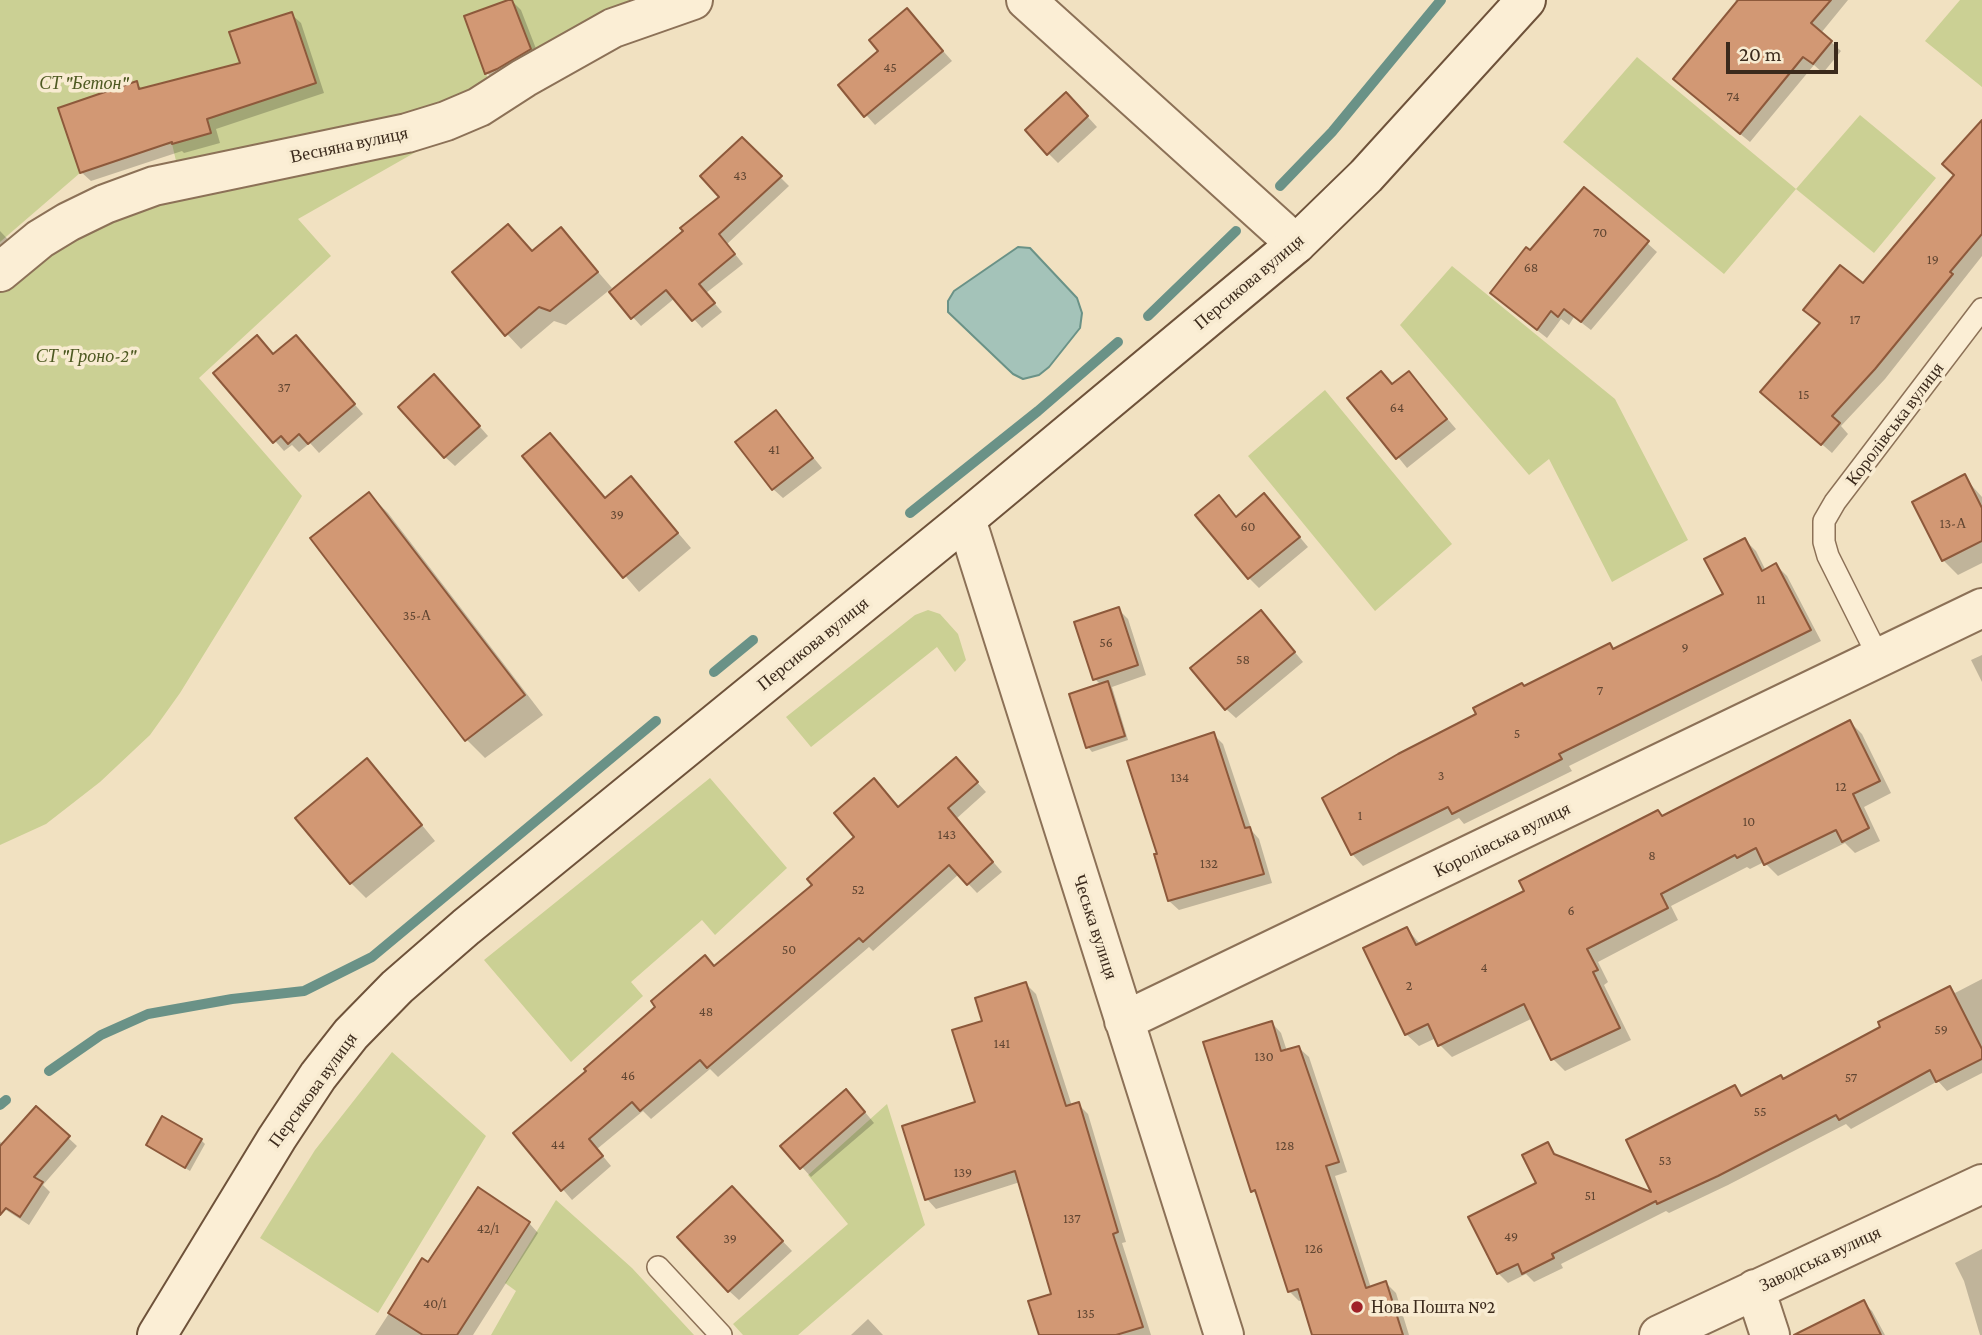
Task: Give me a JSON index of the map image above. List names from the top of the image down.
{
  "streets": {
    "street": [
      "Весняна вулиця",
      "Персикова вулиця",
      "Королівська вулиця",
      "Чеська вулиця",
      "Заводська вулиця"
    ]
  },
  "crossings": [
    ["Персикова вулиця", "Чеська вулиця"],
    ["Королівська вулиця", "Чеська вулиця"]
  ],
  "parks": ["СТ \"Бетон\"", "СТ \"Гроно-2\""],
  "places": ["Нова Пошта №2"],
  "house_numbers": [
    "45",
    "74",
    "43",
    "70",
    "19",
    "68",
    "17",
    "37",
    "15",
    "64",
    "41",
    "39",
    "13-А",
    "60",
    "11",
    "35-А",
    "56",
    "9",
    "58",
    "7",
    "5",
    "3",
    "134",
    "12",
    "1",
    "10",
    "143",
    "8",
    "132",
    "52",
    "6",
    "50",
    "4",
    "2",
    "48",
    "59",
    "141",
    "130",
    "46",
    "57",
    "55",
    "44",
    "128",
    "53",
    "139",
    "51",
    "137",
    "42/1",
    "49",
    "39",
    "126",
    "40/1",
    "135"
  ],
  "scale_bar": "20 m"
}
